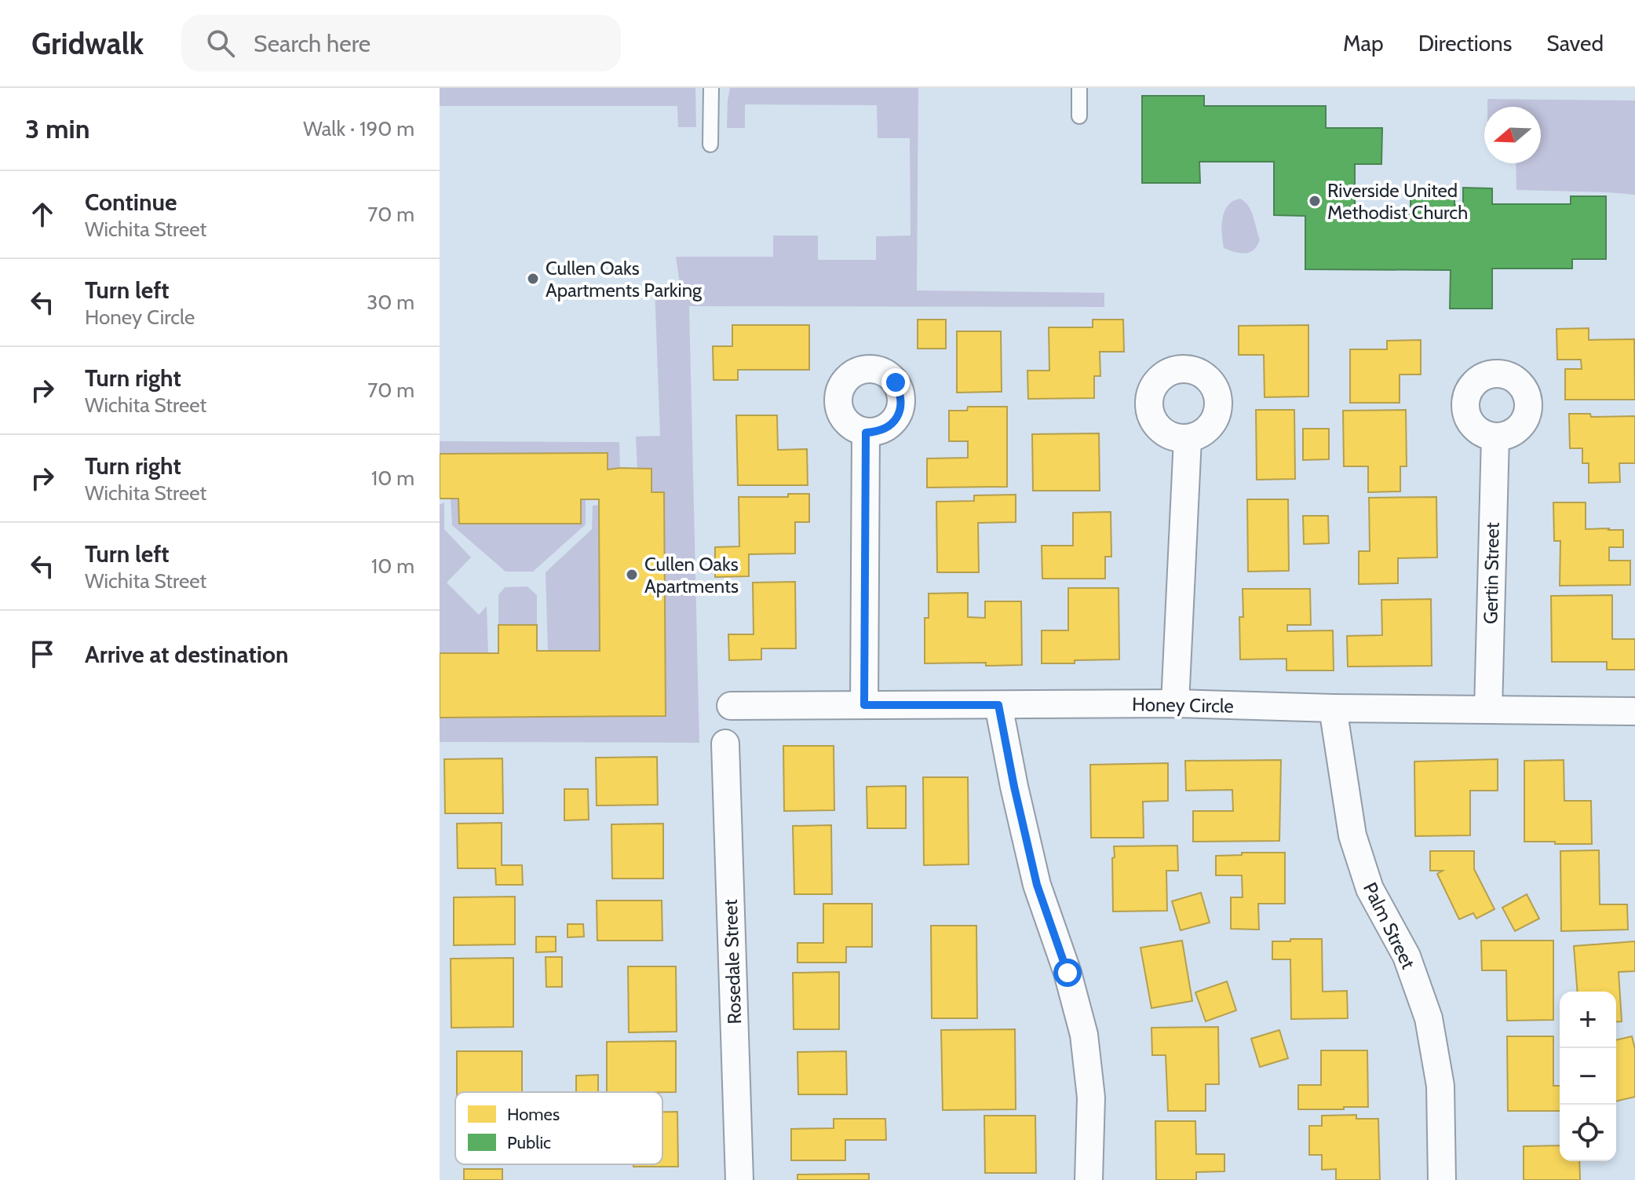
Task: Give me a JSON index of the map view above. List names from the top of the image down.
{
  "streets": {
    "street": [
      "Gertin Street",
      "Honey Circle",
      "Palm Street",
      "Rosedale Street"
    ]
  },
  "crossings": [
    ["Gertin Street", "Honey Circle"],
    ["Honey Circle", "Palm Street"]
  ],
  "places": ["Riverside United Methodist Church", "Cullen Oaks Apartments Parking", "Cullen Oaks Apartments"],
  "legend": ["Homes", "Public"],
  "north": "left",
  "page": {
    "header": "Gridwalk",
    "search": "Search here",
    "nav": ["Map", "Directions", "Saved"],
    "heading": ["3 min", "Walk · 190 m"],
    "list": [
      ["Continue", "Wichita Street", "70 m"],
      ["Turn left", "Honey Circle", "30 m"],
      ["Turn right", "Wichita Street", "70 m"],
      ["Turn right", "Wichita Street", "10 m"],
      ["Turn left", "Wichita Street", "10 m"],
      "Arrive at destination"
    ],
    "map_buttons": ["+", "−"]
  }
}
